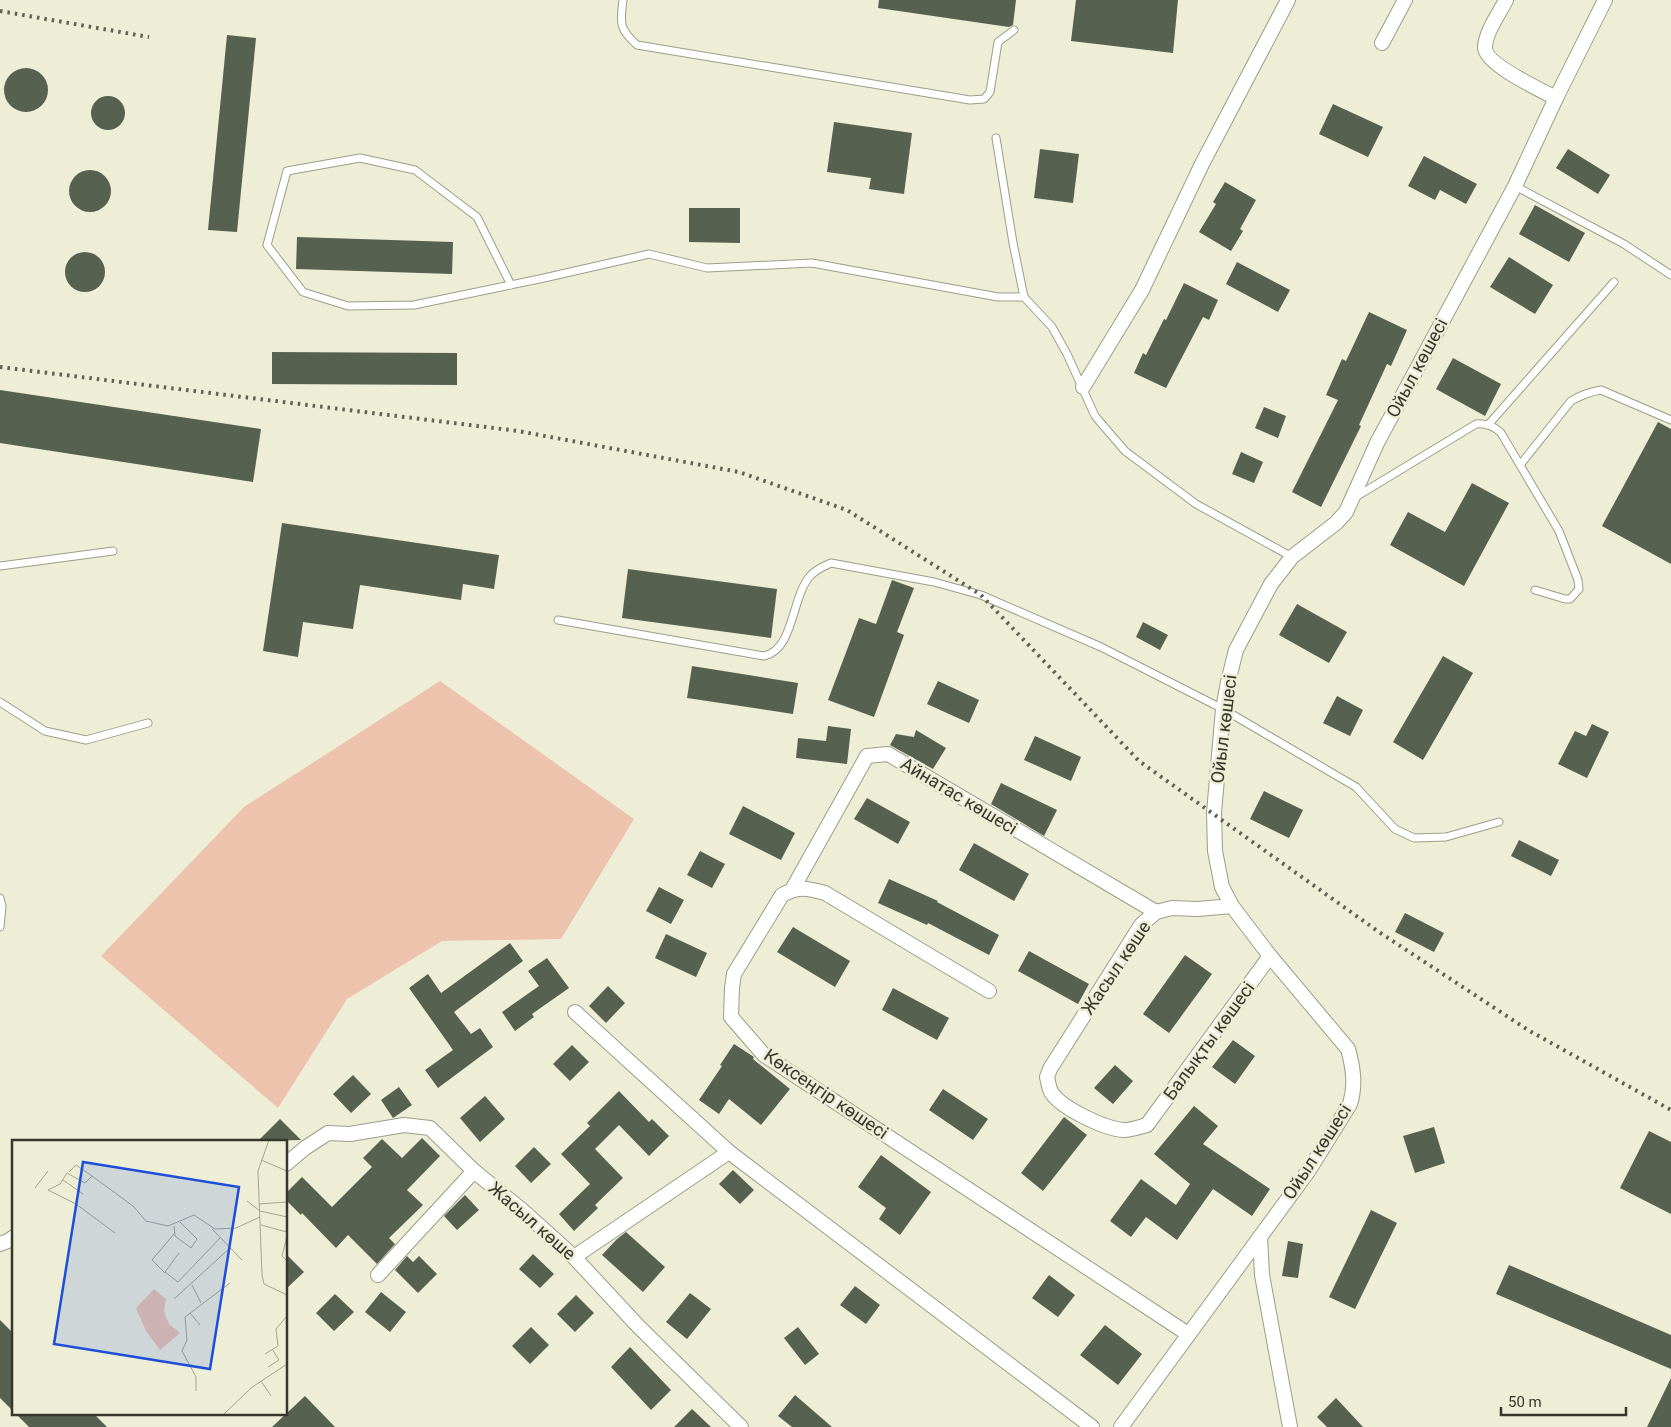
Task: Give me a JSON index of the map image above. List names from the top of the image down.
{
  "streets": {
    "street": [
      "Ойыл көшесі",
      "Айнатас көшесі",
      "Жасыл көше",
      "Балықты көшесі",
      "Көксеңгір көшесі"
    ]
  },
  "crossings": [
    ["Ойыл көшесі", "Жасыл көше"],
    ["Ойыл көшесі", "Балықты көшесі"],
    ["Ойыл көшесі", "Көксеңгір көшесі"],
    ["Айнатас көшесі", "Жасыл көше"],
    ["Айнатас көшесі", "Көксеңгір көшесі"],
    ["Жасыл көше", "Балықты көшесі"]
  ],
  "scale_bar": "50 m"
}
